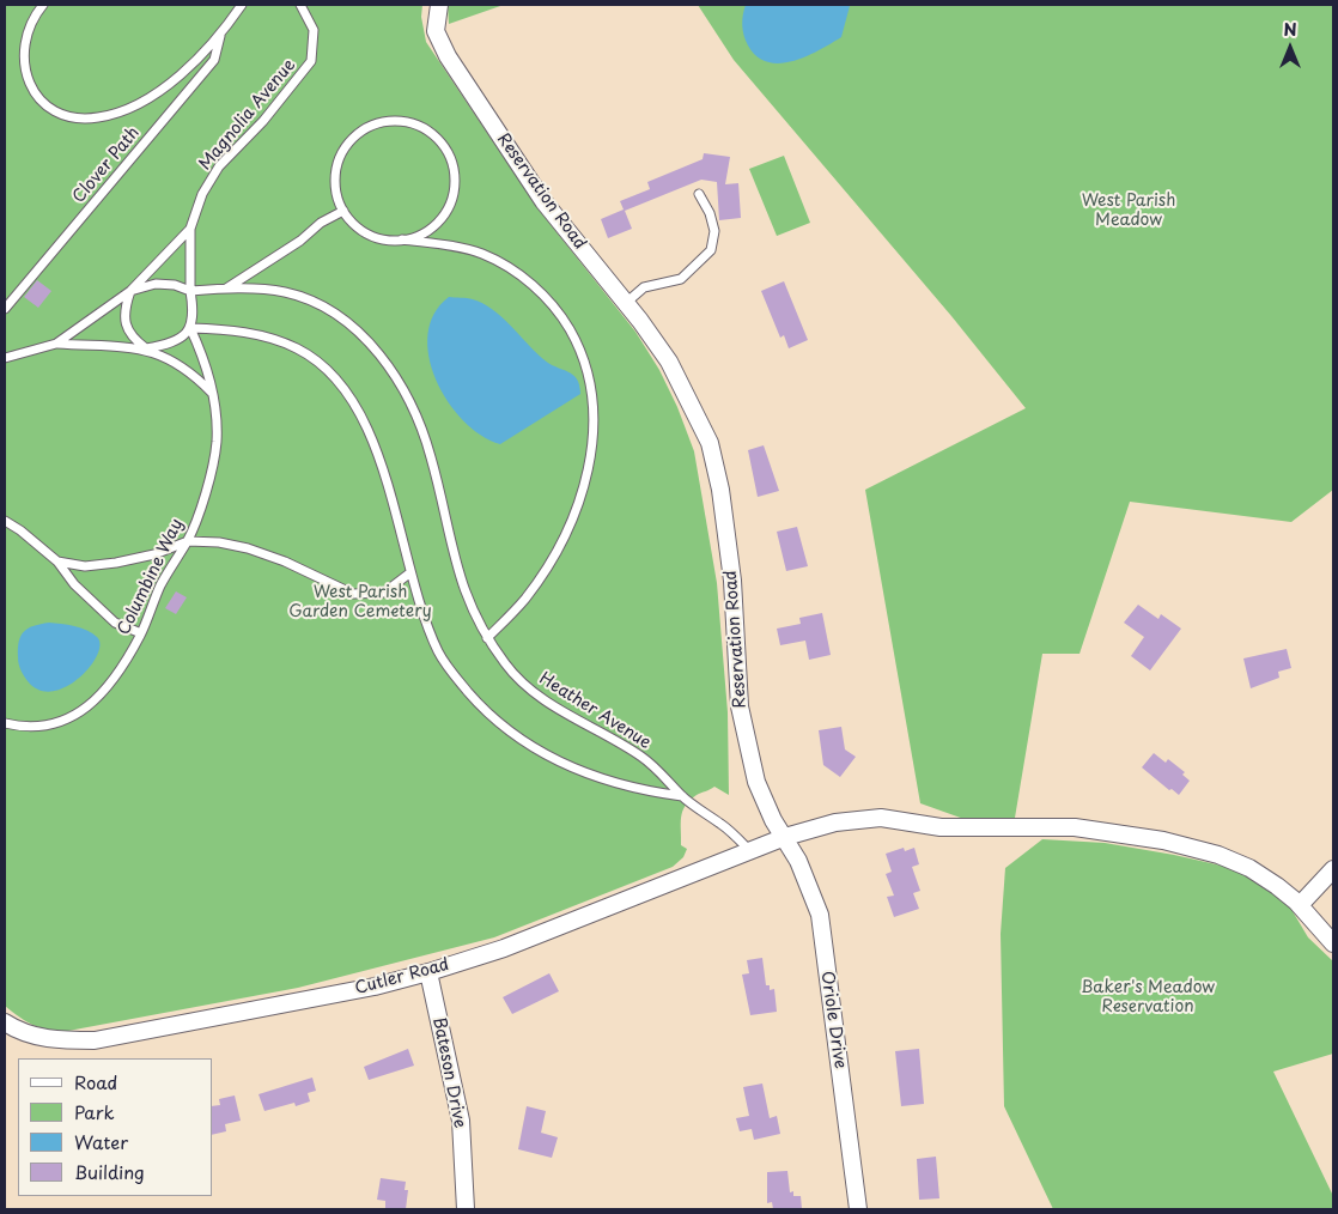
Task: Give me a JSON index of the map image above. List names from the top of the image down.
{
  "streets": {
    "street": [
      "Reservation Road",
      "Cutler Road",
      "Oriole Drive",
      "Bateson Drive"
    ],
    "lane": [
      "Magnolia Avenue",
      "Clover Path",
      "Columbine Way",
      "Heather Avenue"
    ]
  },
  "crossings": [
    ["Magnolia Avenue", "Columbine Way"],
    ["Magnolia Avenue", "Heather Avenue"],
    ["Reservation Road", "Cutler Road"],
    ["Reservation Road", "Oriole Drive"],
    ["Columbine Way", "Heather Avenue"],
    ["Heather Avenue", "Cutler Road"],
    ["Cutler Road", "Oriole Drive"],
    ["Cutler Road", "Bateson Drive"]
  ],
  "parks": ["West Parish Meadow", "West Parish Garden Cemetery", "Baker's Meadow Reservation"],
  "legend": [
    "Road",
    "Park",
    "Water",
    "Building"
  ],
  "north": "top"
}
